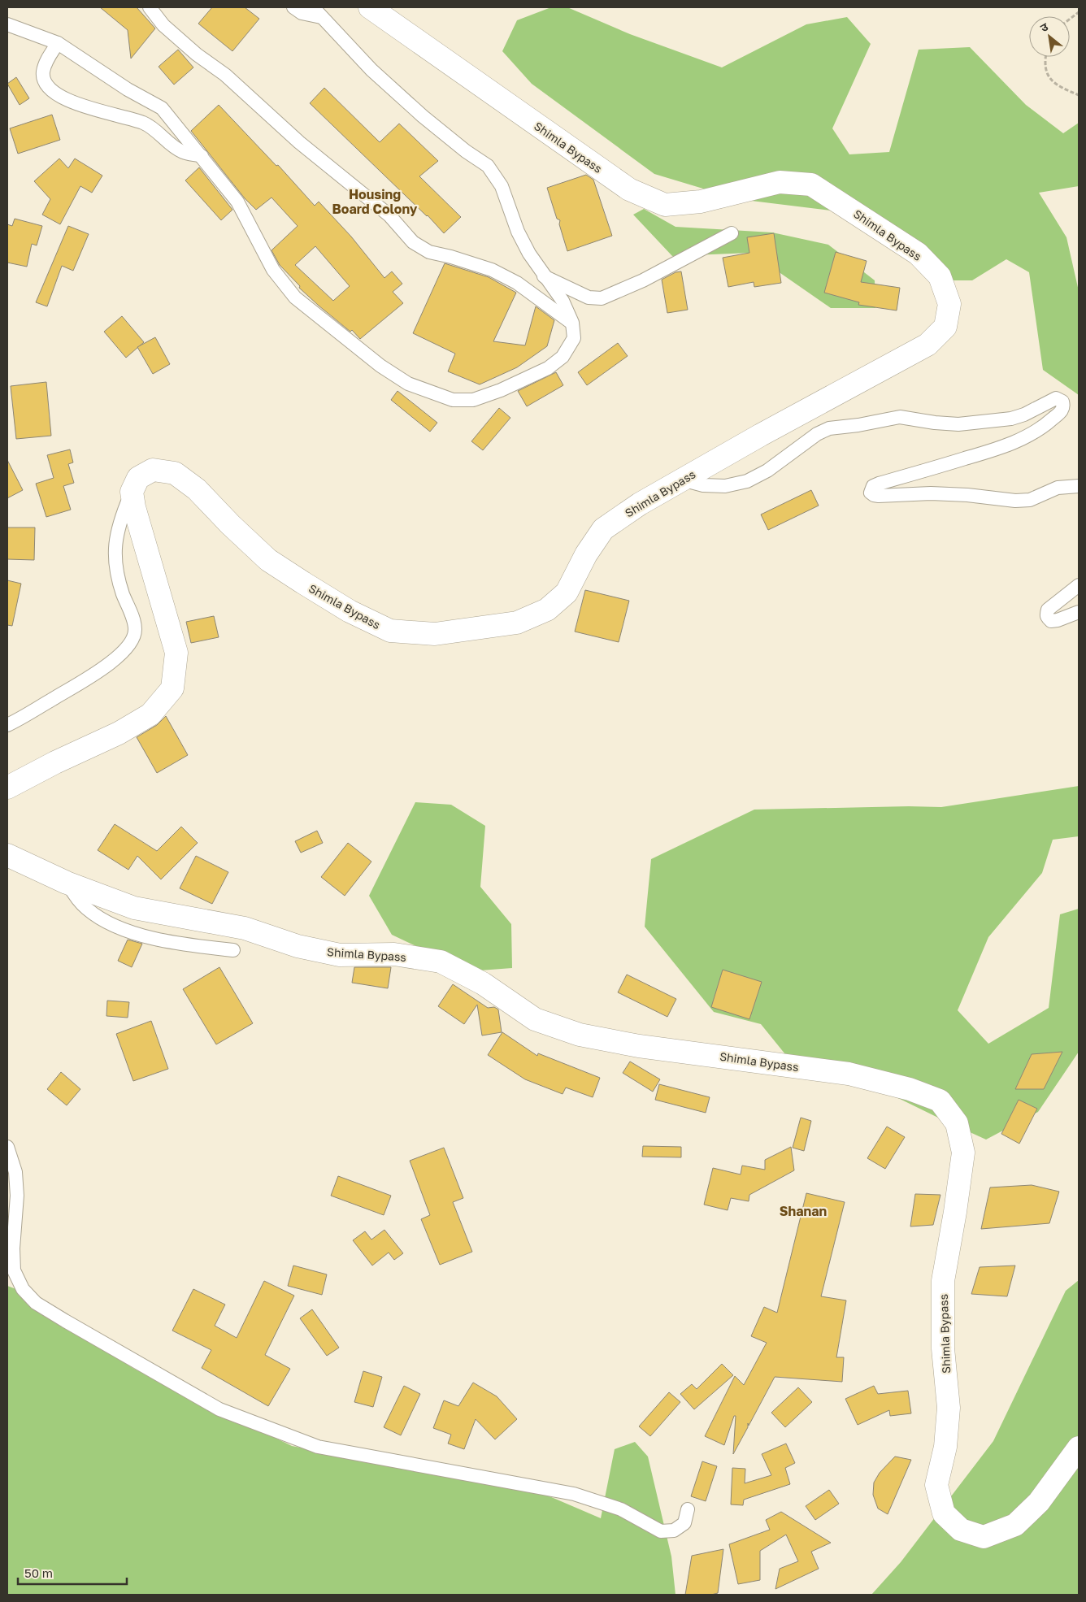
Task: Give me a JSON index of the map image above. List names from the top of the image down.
{
  "streets": {
    "highway": ["Shimla Bypass"]
  },
  "districts": ["Housing Board Colony", "Shanan"],
  "scale_bar": "50 m",
  "north": "top left"
}
